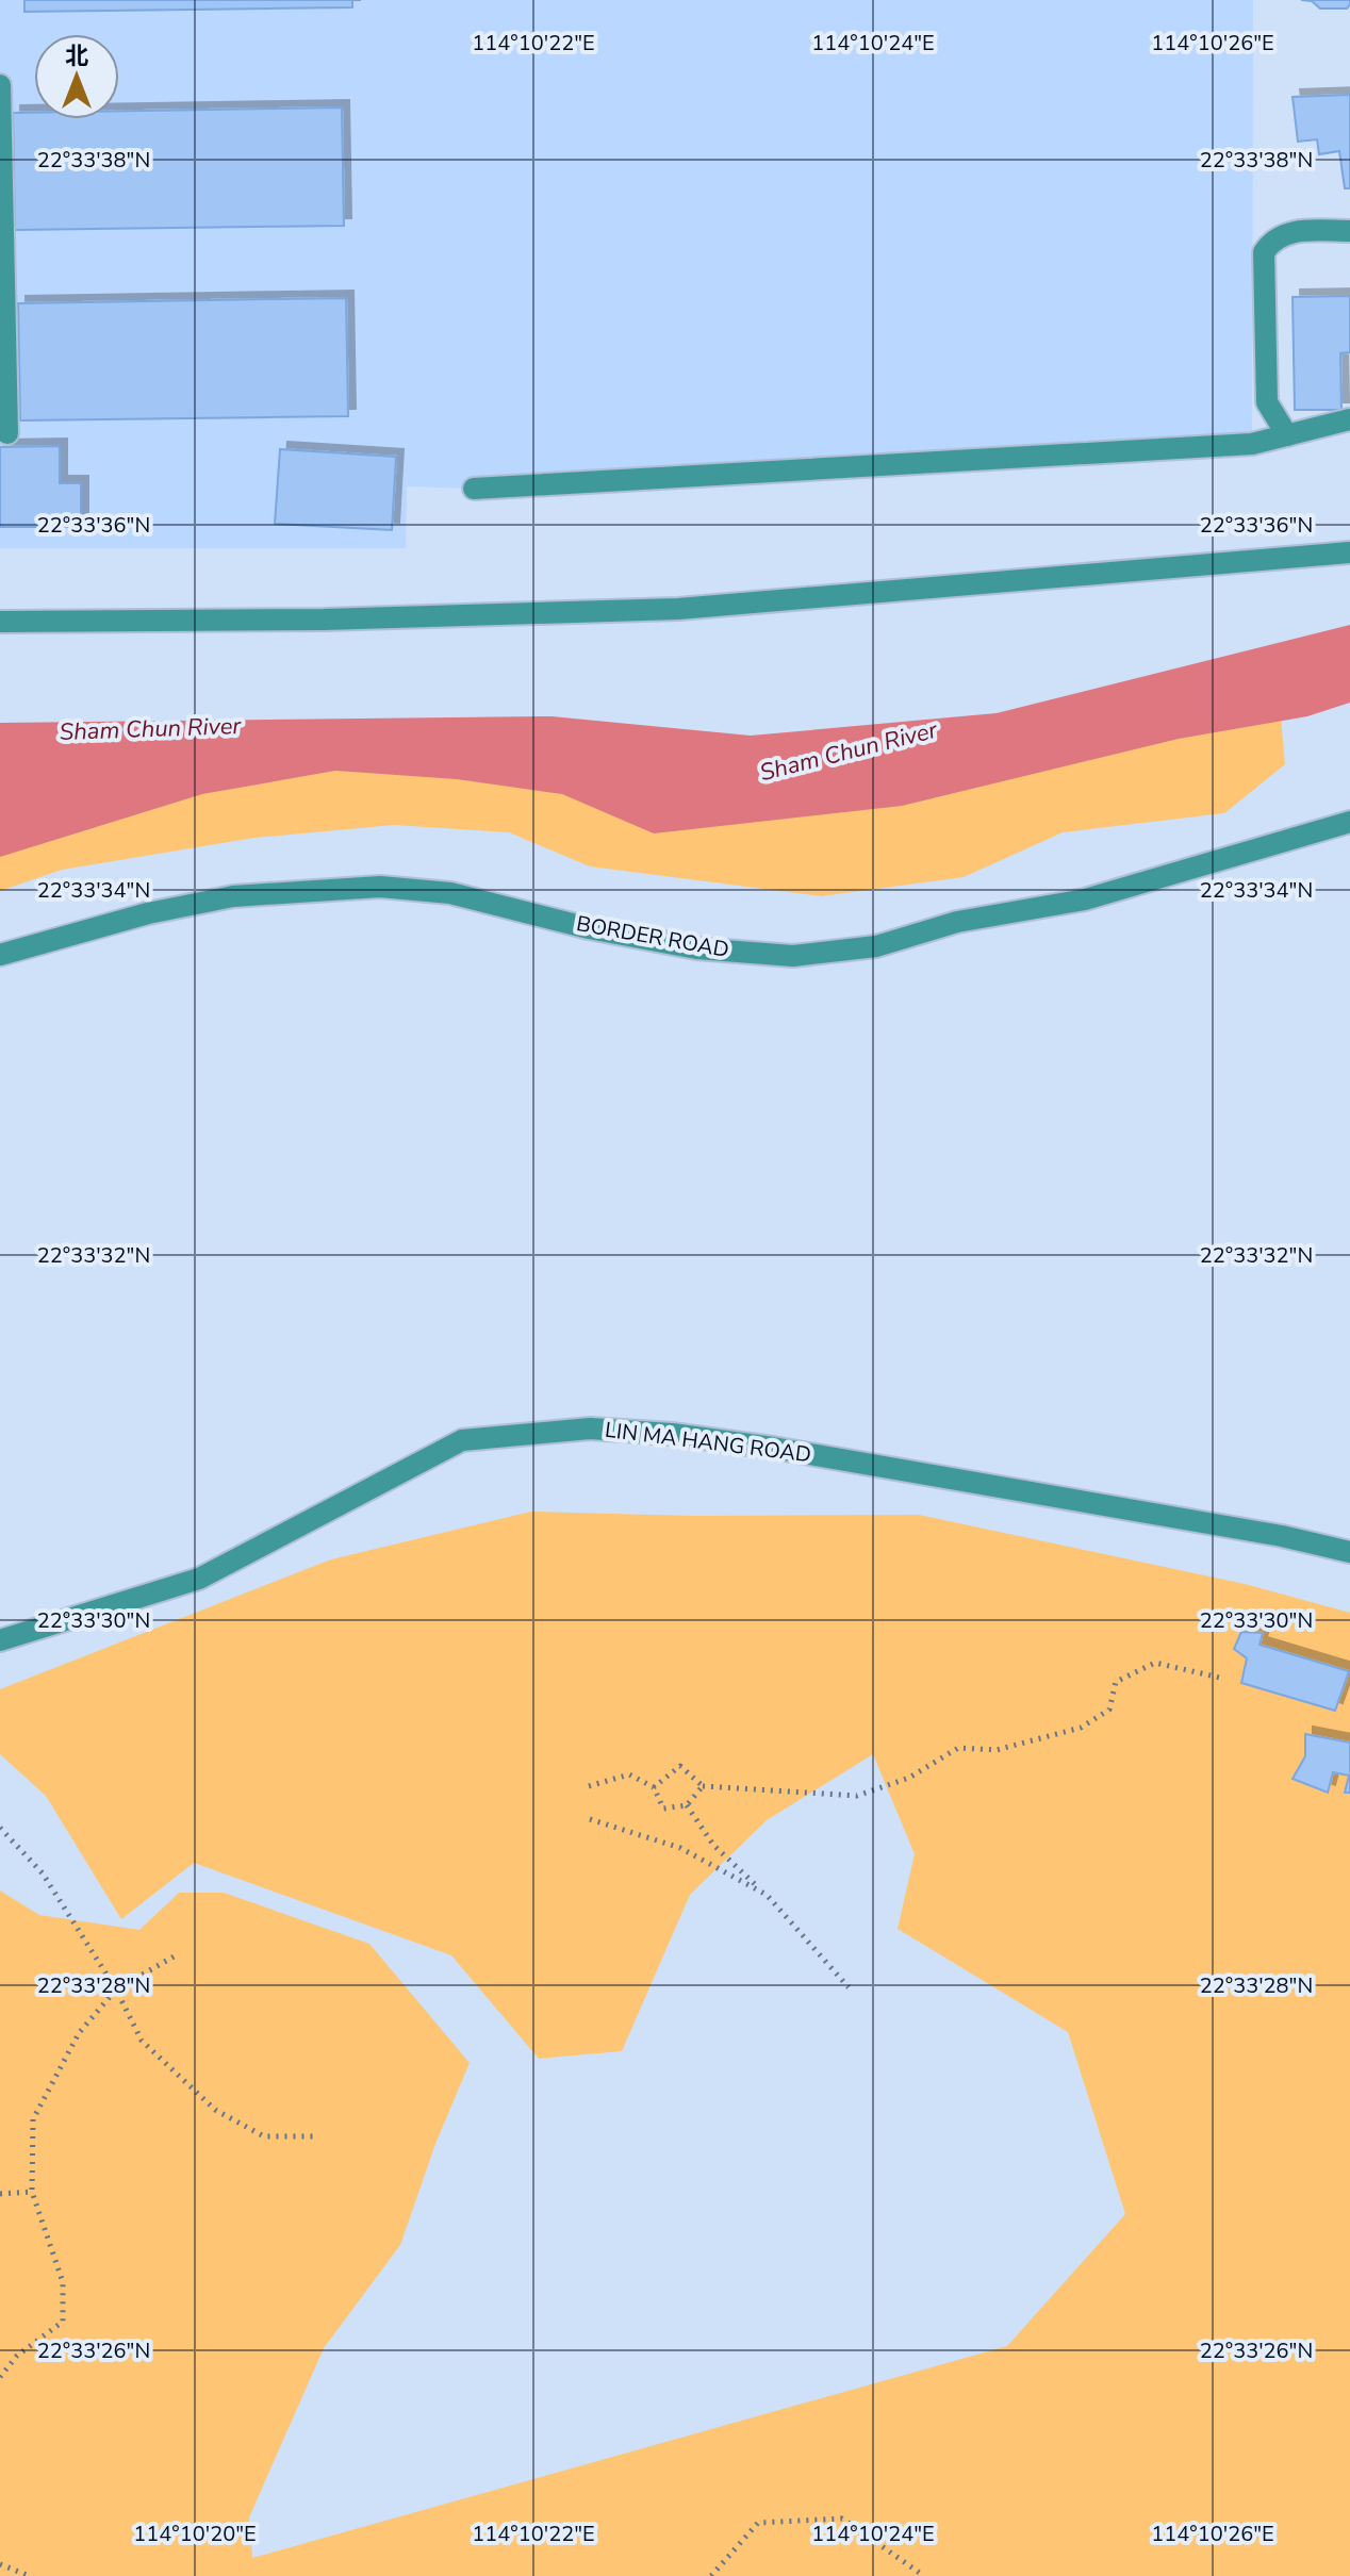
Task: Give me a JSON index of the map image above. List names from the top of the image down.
{
  "streets": {
    "street": ["BORDER ROAD", "LIN MA HANG ROAD"]
  },
  "water": ["Sham Chun River"],
  "north": "top",
  "coordinates": [
    "114°10'22\"E",
    "114°10'24\"E",
    "114°10'26\"E",
    "22°33'38\"N",
    "22°33'36\"N",
    "22°33'34\"N",
    "22°33'32\"N",
    "22°33'30\"N",
    "22°33'28\"N",
    "22°33'26\"N",
    "114°10'20\"E"
  ]
}
